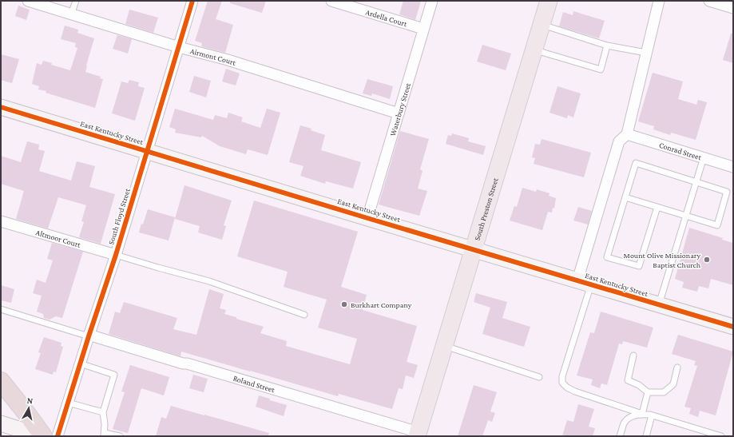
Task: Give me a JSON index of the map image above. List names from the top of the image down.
{
  "streets": {
    "main road": ["South Preston Street"],
    "street": [
      "Ardella Court",
      "Airmont Court",
      "Waterbury Street",
      "East Kentucky Street",
      "Conrad Street",
      "South Floyd Street",
      "Altmoor Court",
      "Roland Street"
    ]
  },
  "crossings": [
    ["Ardella Court", "Waterbury Street"],
    ["Airmont Court", "Waterbury Street"],
    ["Airmont Court", "South Floyd Street"],
    ["Waterbury Street", "East Kentucky Street"],
    ["East Kentucky Street", "South Preston Street"],
    ["East Kentucky Street", "South Floyd Street"],
    ["South Preston Street", "Roland Street"],
    ["South Floyd Street", "Altmoor Court"],
    ["South Floyd Street", "Roland Street"]
  ],
  "places": ["Mount Olive Missionary Baptist Church", "Burkhart Company"],
  "north": "top"
}
